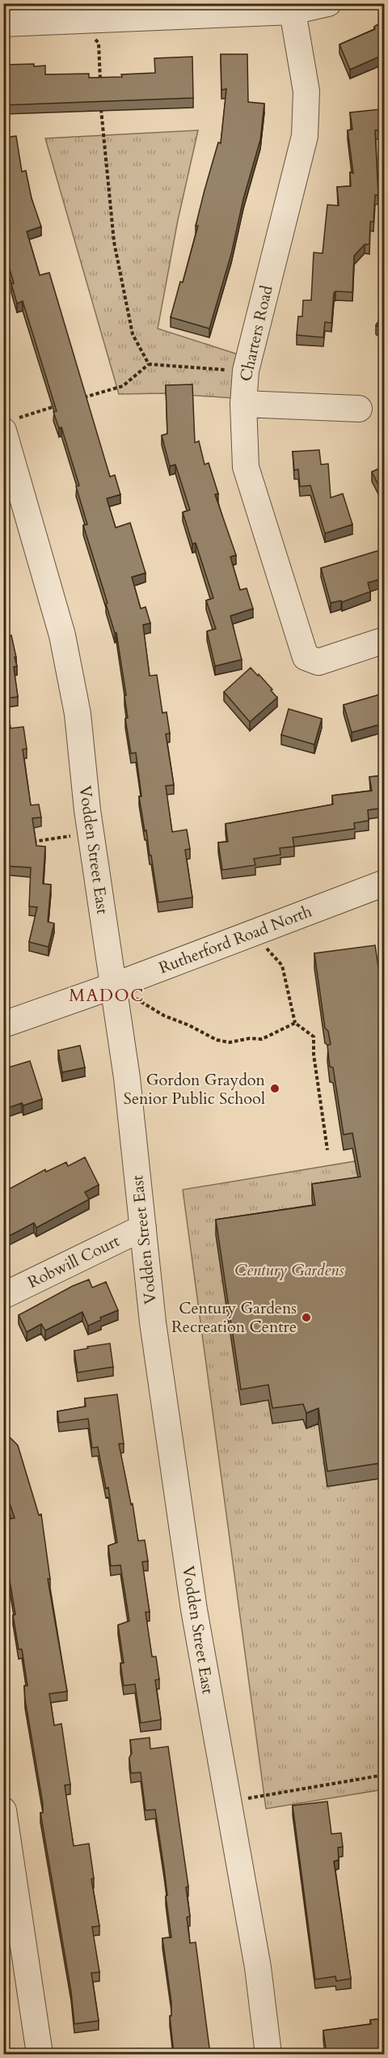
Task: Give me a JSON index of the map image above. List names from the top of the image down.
{
  "streets": {
    "street": [
      "Charters Road",
      "Vodden Street East",
      "Rutherford Road North",
      "Robwill Court"
    ]
  },
  "crossings": [
    ["Vodden Street East", "Rutherford Road North"],
    ["Vodden Street East", "Robwill Court"]
  ],
  "districts": ["MADOC"],
  "parks": ["Century Gardens"],
  "places": ["Gordon Graydon Senior Public School", "Century Gardens Recreation Centre"]
}
